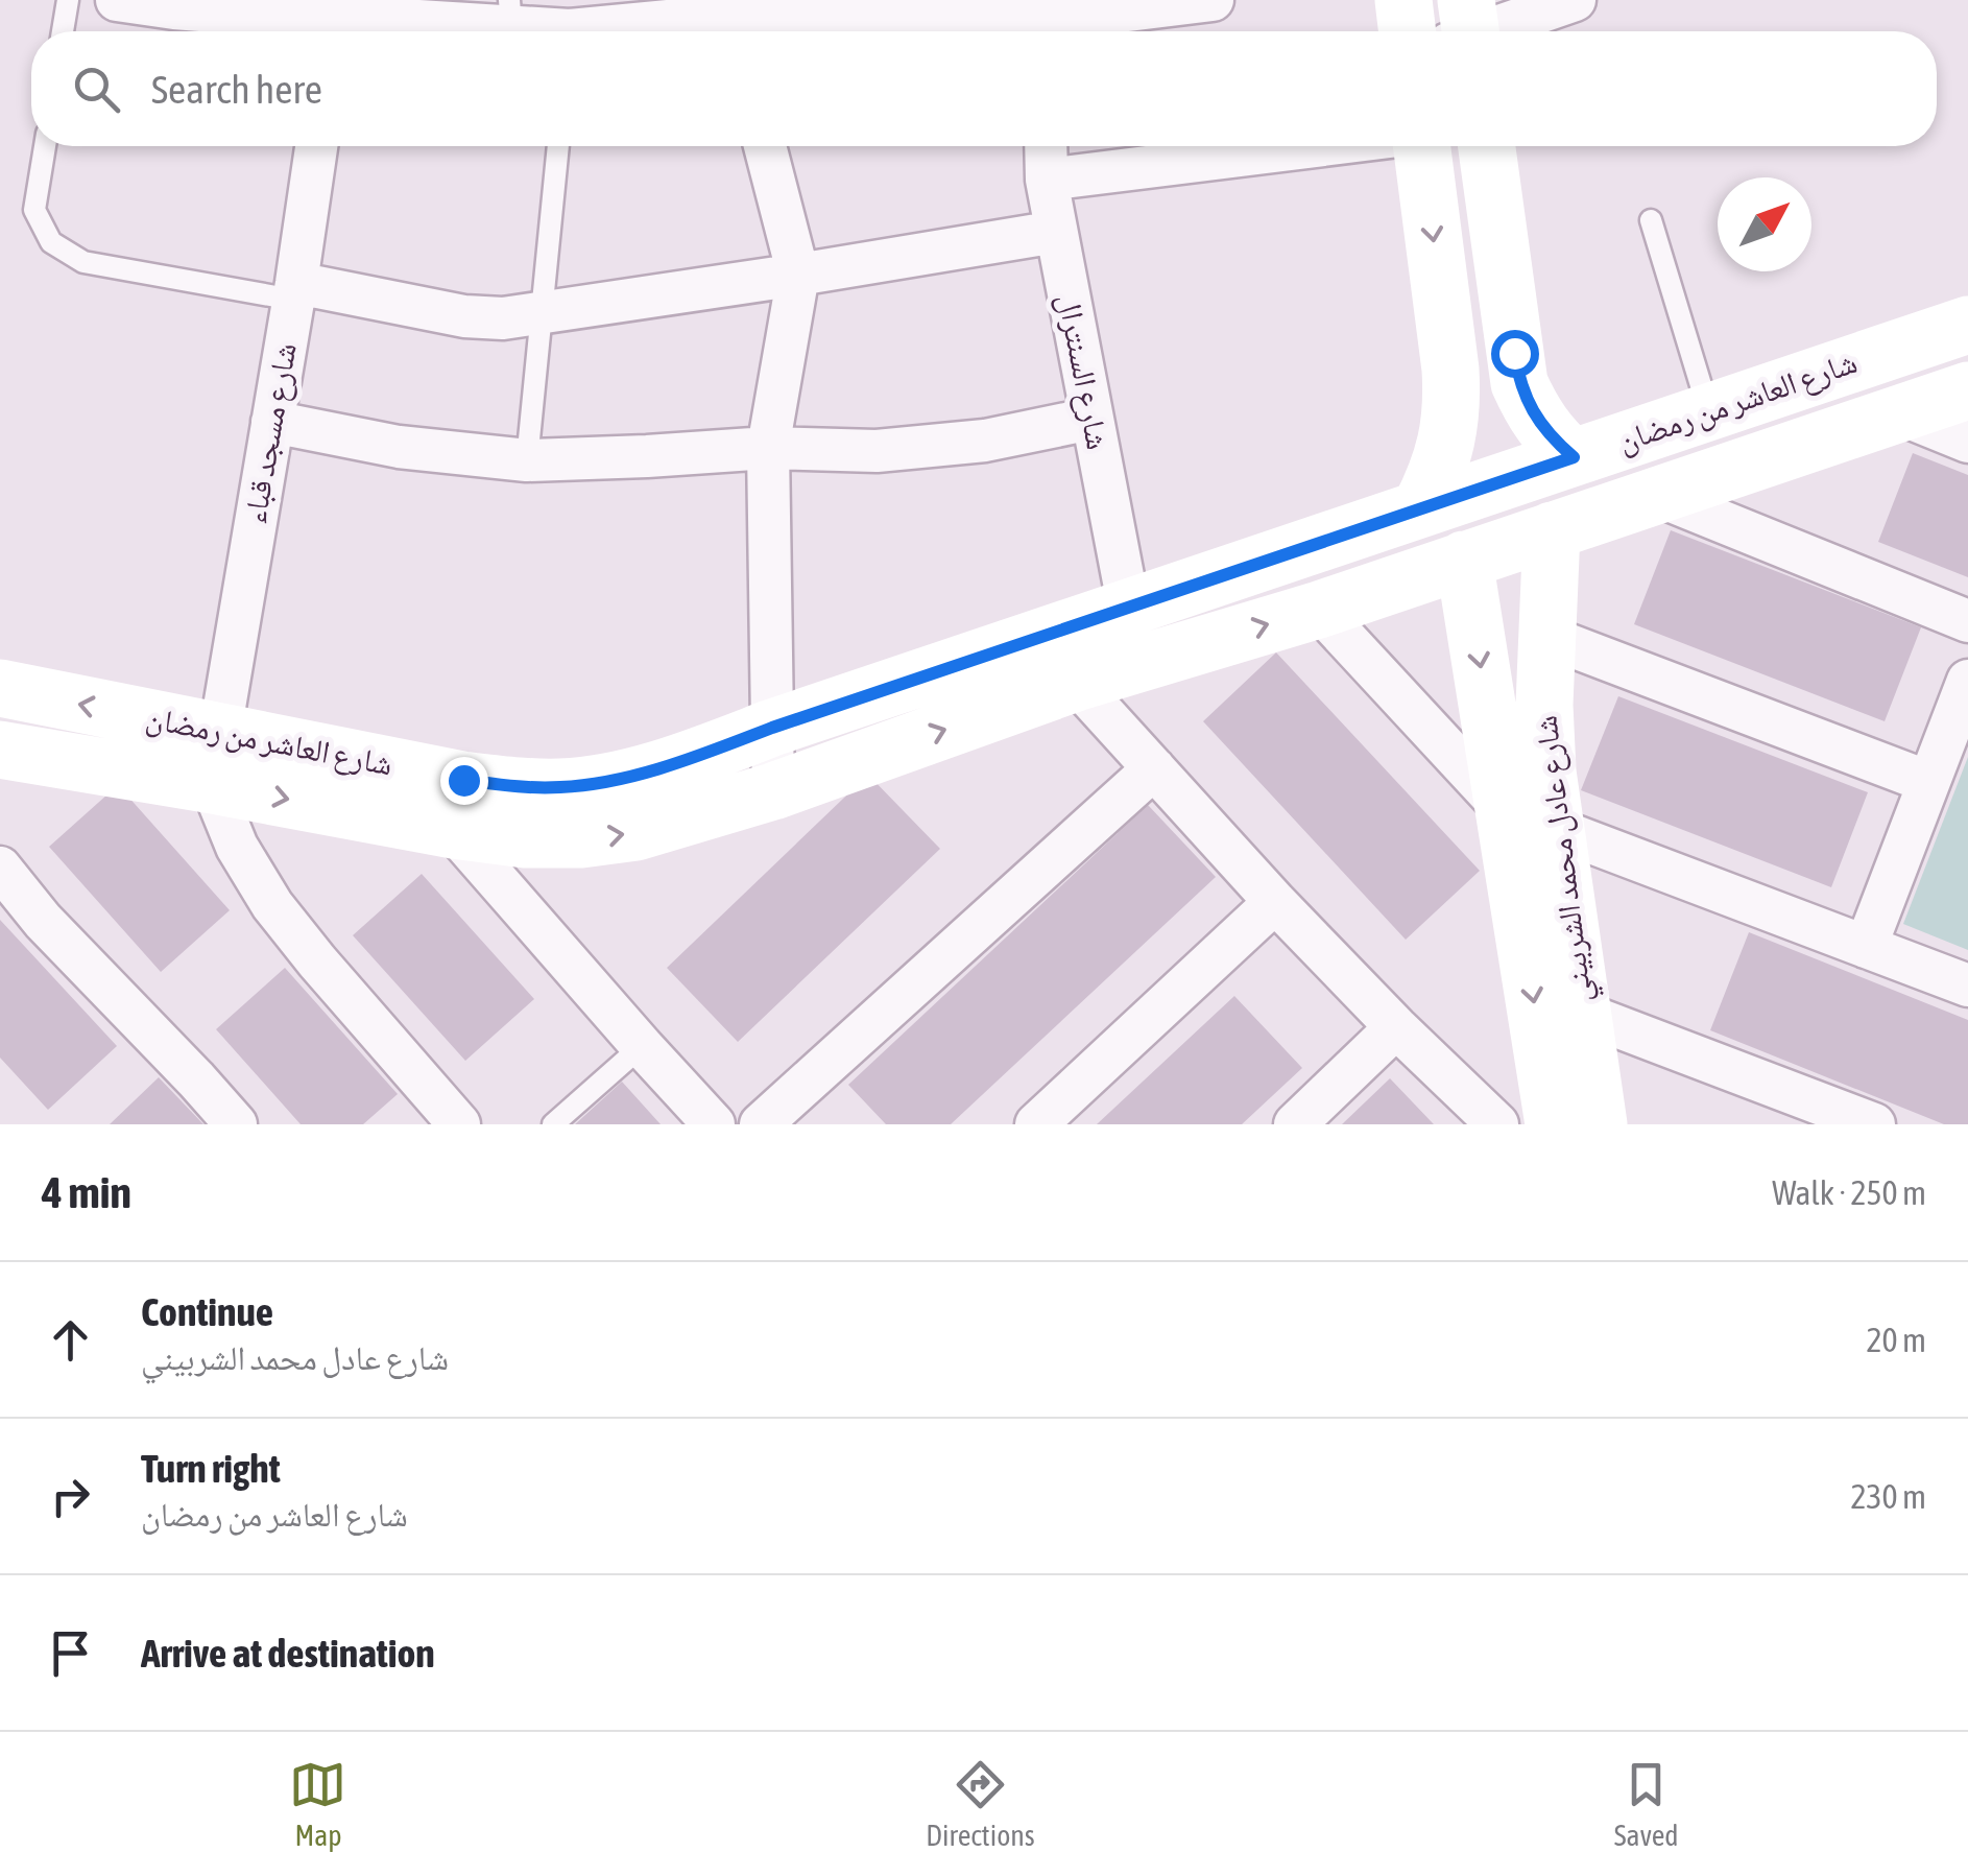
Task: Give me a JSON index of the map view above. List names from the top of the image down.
{
  "streets": {
    "street": [
      "شارع السنترال",
      "شارع العاشر من رمضان",
      "شارع مسجد قباء",
      "شارع عادل محمد الشربيني"
    ]
  },
  "crossings": [
    ["شارع السنترال", "شارع العاشر من رمضان"],
    ["شارع العاشر من رمضان", "شارع مسجد قباء"],
    ["شارع العاشر من رمضان", "شارع عادل محمد الشربيني"]
  ],
  "north": "top right",
  "page": {
    "search": "Search here",
    "heading": ["4 min", "Walk · 250 m"],
    "list": [
      ["Continue", "شارع عادل محمد الشربيني", "20 m"],
      ["Turn right", "شارع العاشر من رمضان", "230 m"],
      "Arrive at destination"
    ],
    "nav": ["Map", "Directions", "Saved"]
  }
}
